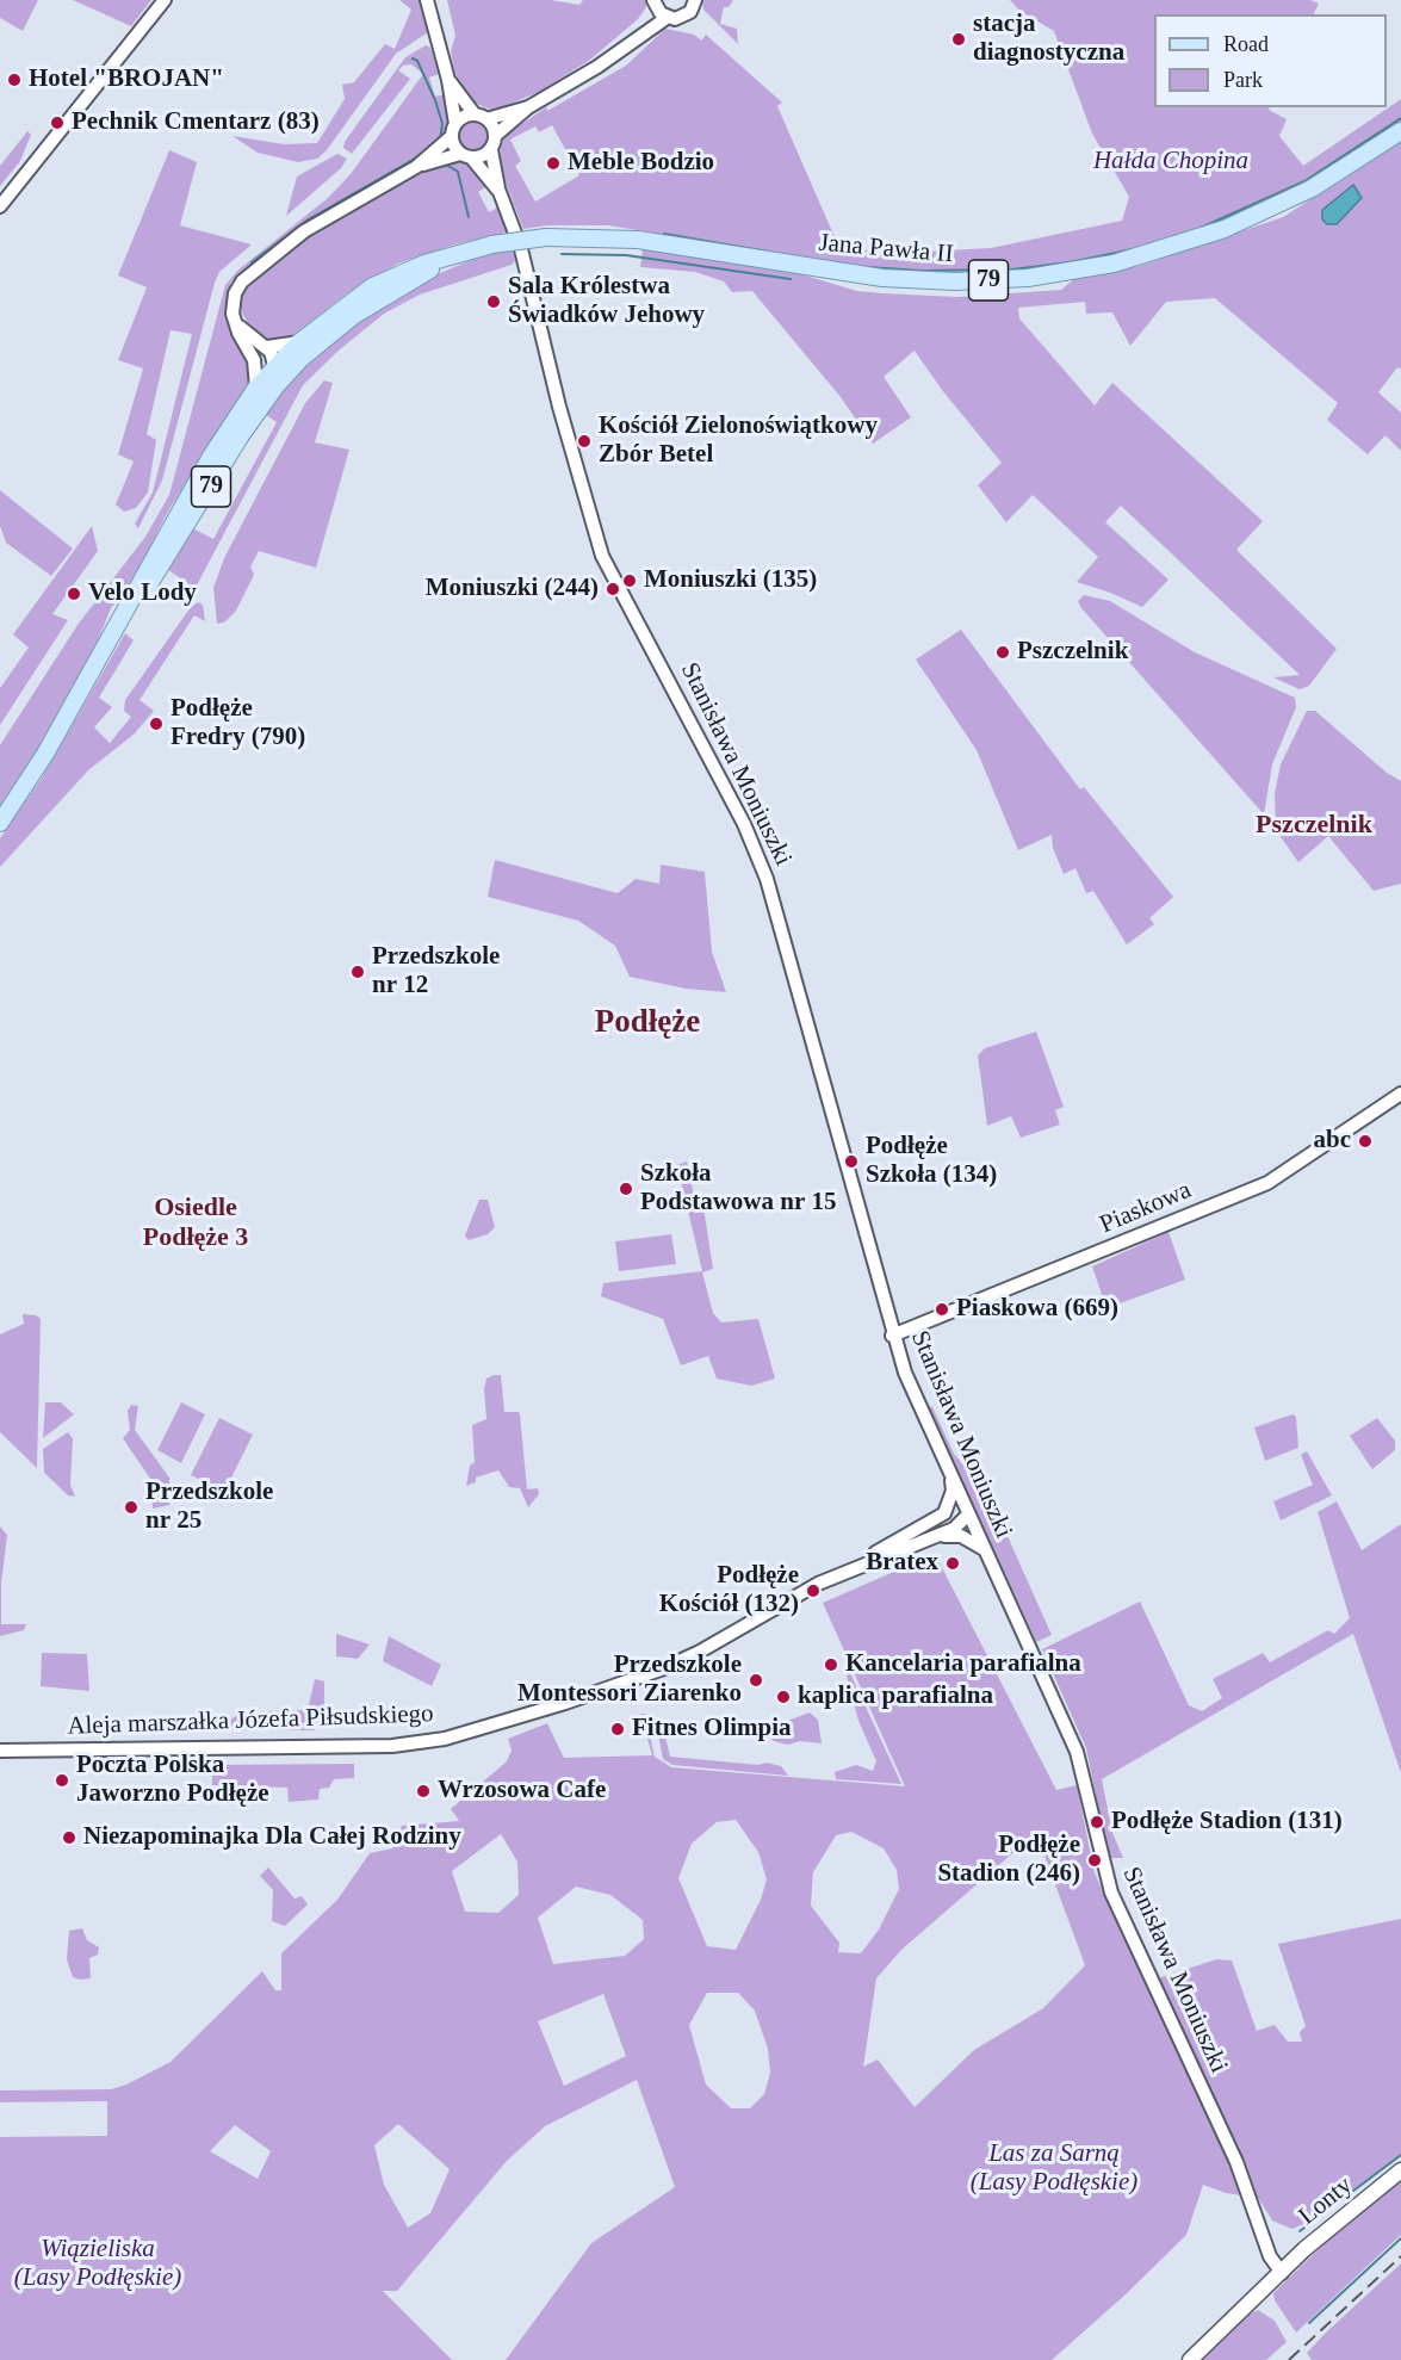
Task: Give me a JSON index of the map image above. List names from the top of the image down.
{
  "streets": {
    "main road": ["Jana Pawła II", "79", "Lonty"],
    "street": ["Stanisława Moniuszki", "Piaskowa", "Aleja marszałka Józefa Piłsudskiego"]
  },
  "crossings": [
    ["Stanisława Moniuszki", "Piaskowa"],
    ["Stanisława Moniuszki", "Aleja marszałka Józefa Piłsudskiego"],
    ["Stanisława Moniuszki", "Lonty"]
  ],
  "districts": ["Pszczelnik", "Podłęże", "Osiedle Podłęże 3"],
  "parks": ["Hałda Chopina", "Las za Sarną (Lasy Podłęskie)", "Wiązieliska (Lasy Podłęskie)"],
  "places": [
    "stacja diagnostyczna",
    "Hotel \"BROJAN\"",
    "Pechnik Cmentarz (83)",
    "Meble Bodzio",
    "Sala Królestwa Świadków Jehowy",
    "Kościół Zielonoświątkowy Zbór Betel",
    "Moniuszki (135)",
    "Moniuszki (244)",
    "Velo Lody",
    "Pszczelnik",
    "Podłęże Fredry (790)",
    "Przedszkole nr 12",
    "abc",
    "Podłęże Szkoła (134)",
    "Szkoła Podstawowa nr 15",
    "Piaskowa (669)",
    "Przedszkole nr 25",
    "Bratex",
    "Podłęże Kościół (132)",
    "Kancelaria parafialna",
    "Przedszkole Montessori Ziarenko",
    "kaplica parafialna",
    "Fitnes Olimpia",
    "Poczta Polska Jaworzno Podłęże",
    "Wrzosowa Cafe",
    "Podłęże Stadion (131)",
    "Niezapominajka Dla Całej Rodziny",
    "Podłęże Stadion (246)"
  ],
  "legend": ["Road", "Park"]
}
